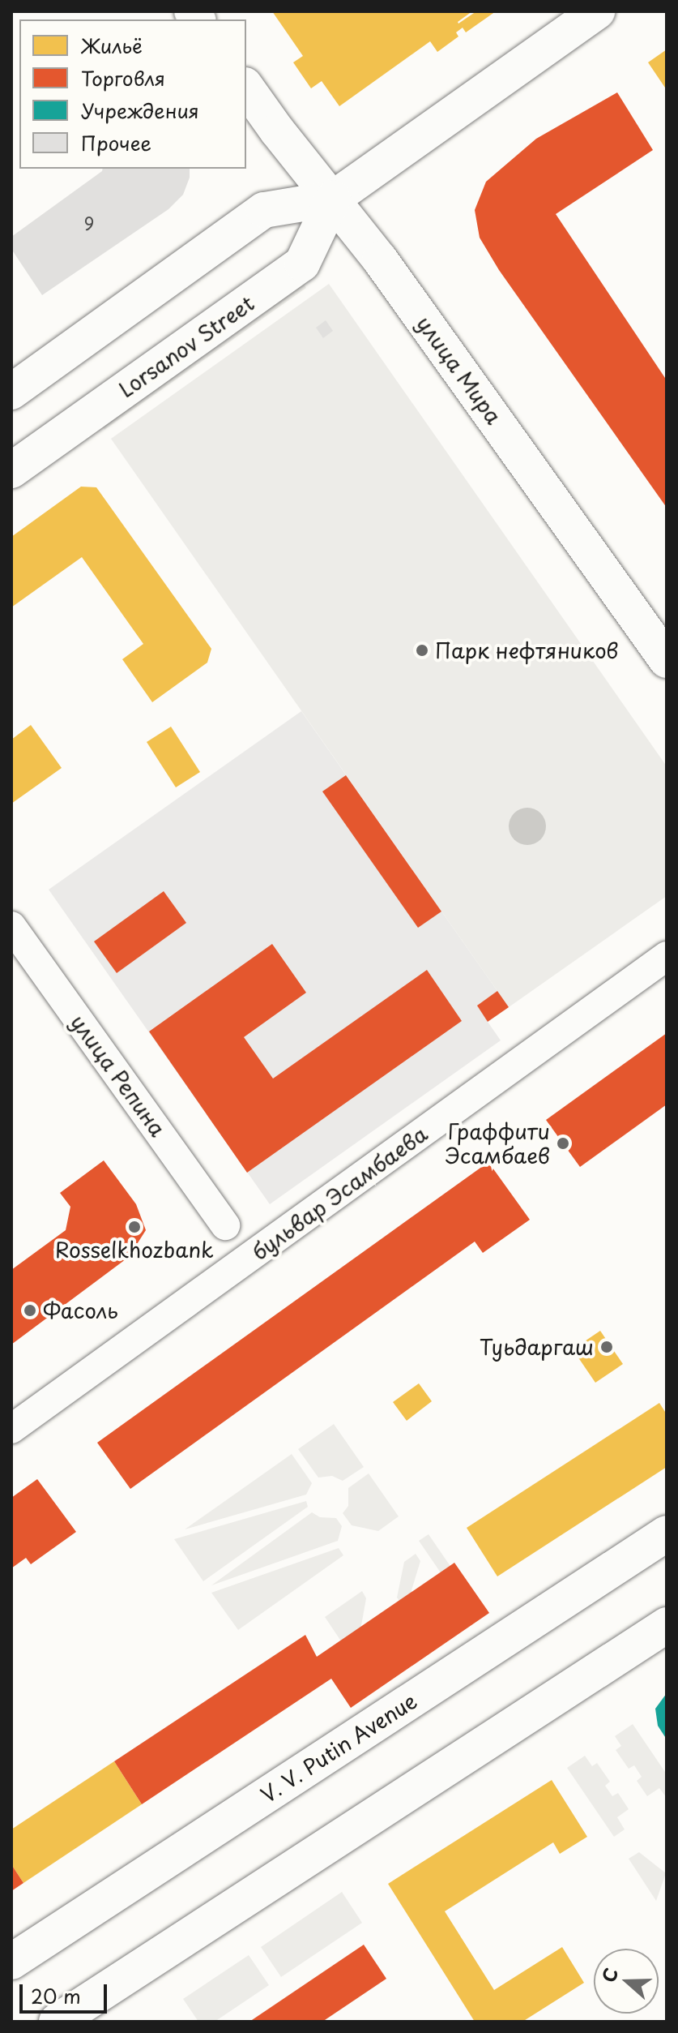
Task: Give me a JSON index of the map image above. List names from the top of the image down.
{
  "streets": {
    "main road": ["Lorsanov Street", "улица Мира", "V. V. Putin Avenue"],
    "street": ["улица Репина", "бульвар Эсамбаева"]
  },
  "crossings": [
    ["Lorsanov Street", "улица Мира"]
  ],
  "places": [
    "Парк нефтяников",
    "Граффити Эсамбаев",
    "Rosselkhozbank",
    "Фасоль",
    "Туьдаргаш"
  ],
  "house_numbers": ["9"],
  "legend": [
    "Жильё",
    "Торговля",
    "Учреждения",
    "Прочее"
  ],
  "scale_bar": "20 m",
  "north": "left"
}
